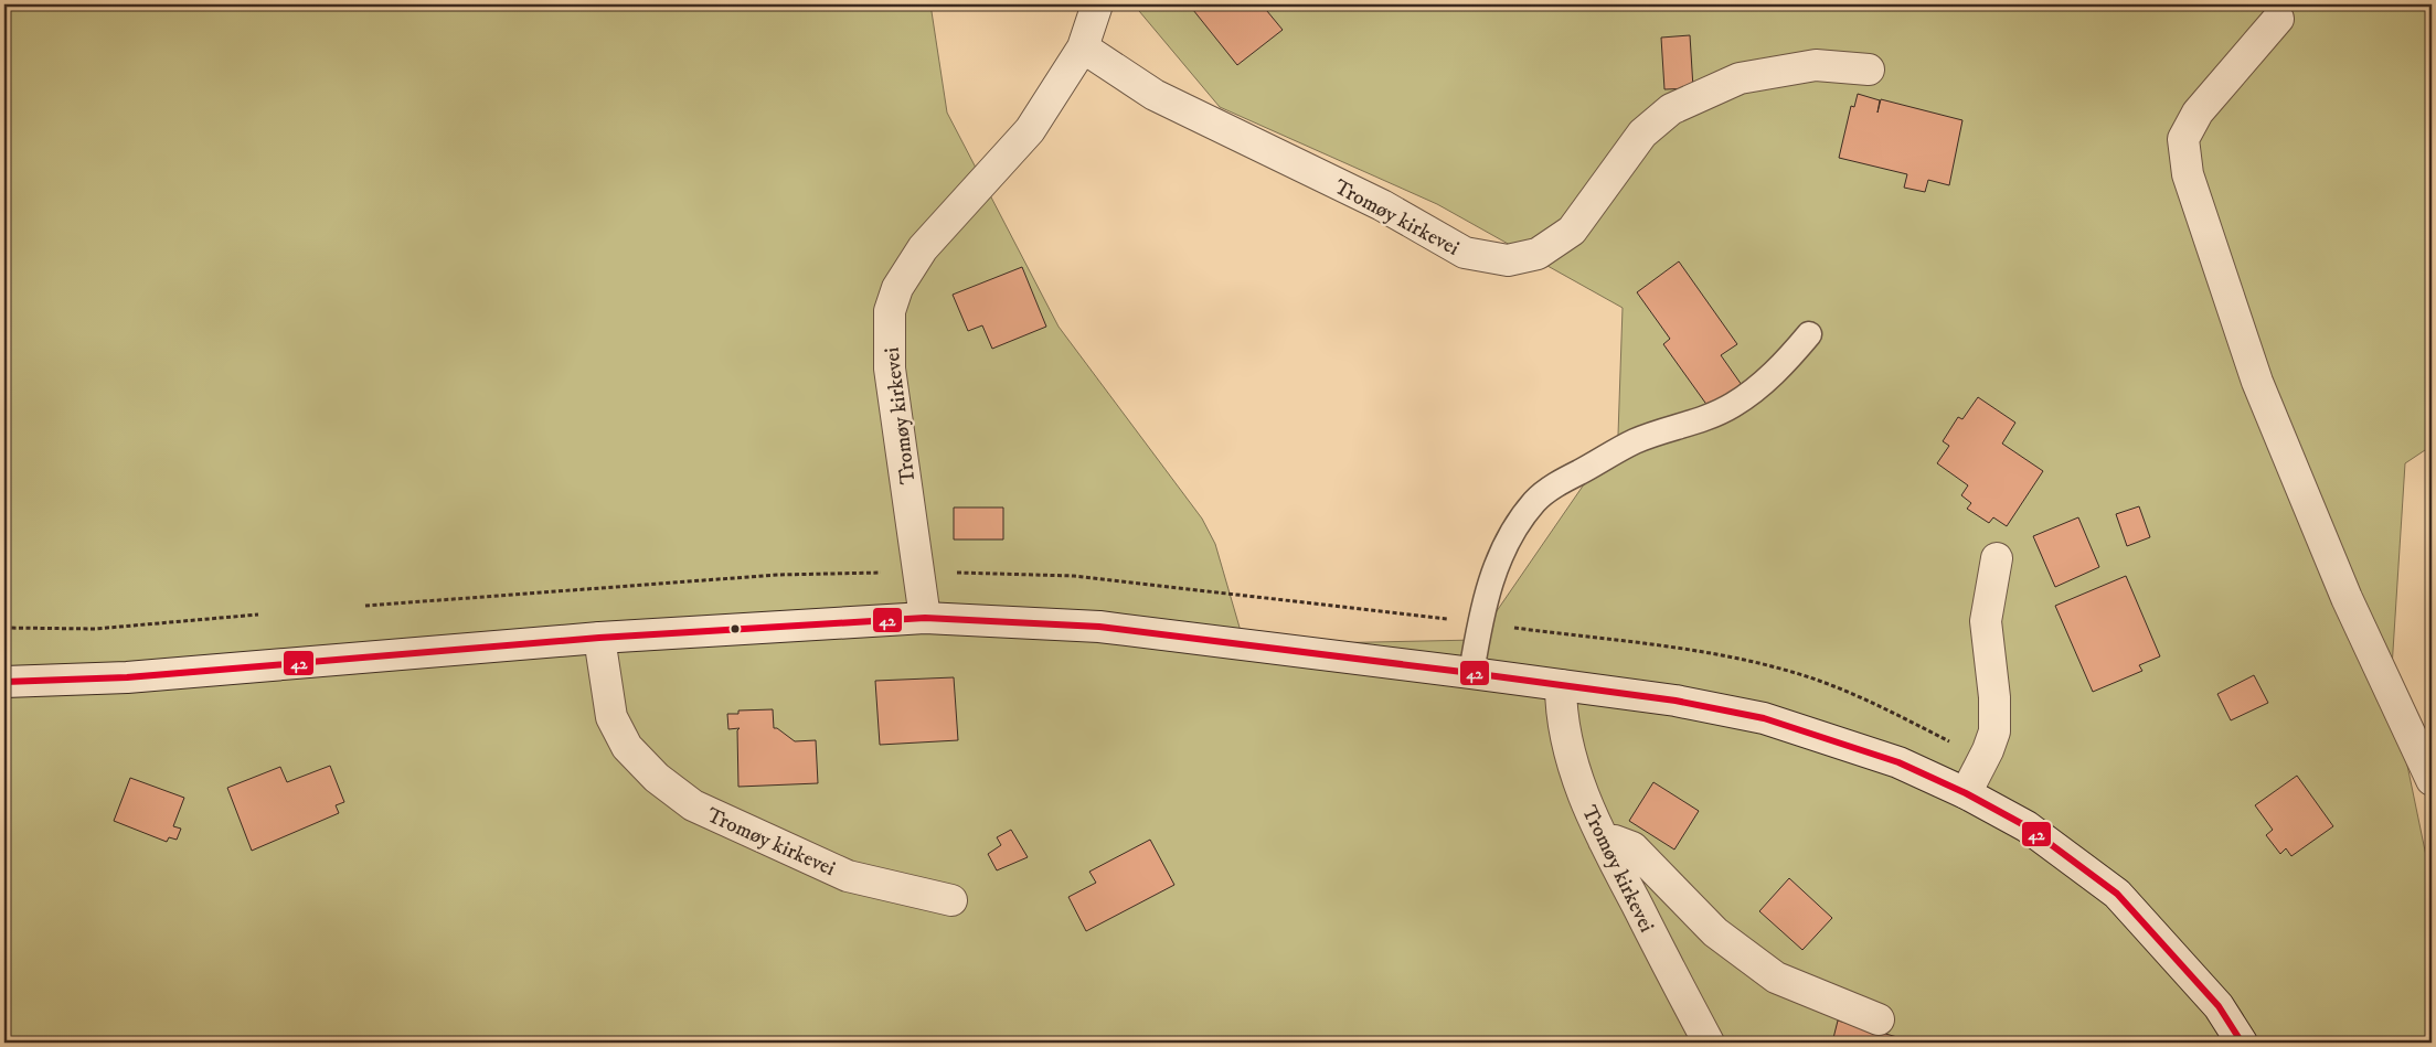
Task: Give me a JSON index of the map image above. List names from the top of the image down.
{
  "streets": {
    "street": ["Tromøy kirkevei"]
  },
  "lines": ["transit line 42"]
}
